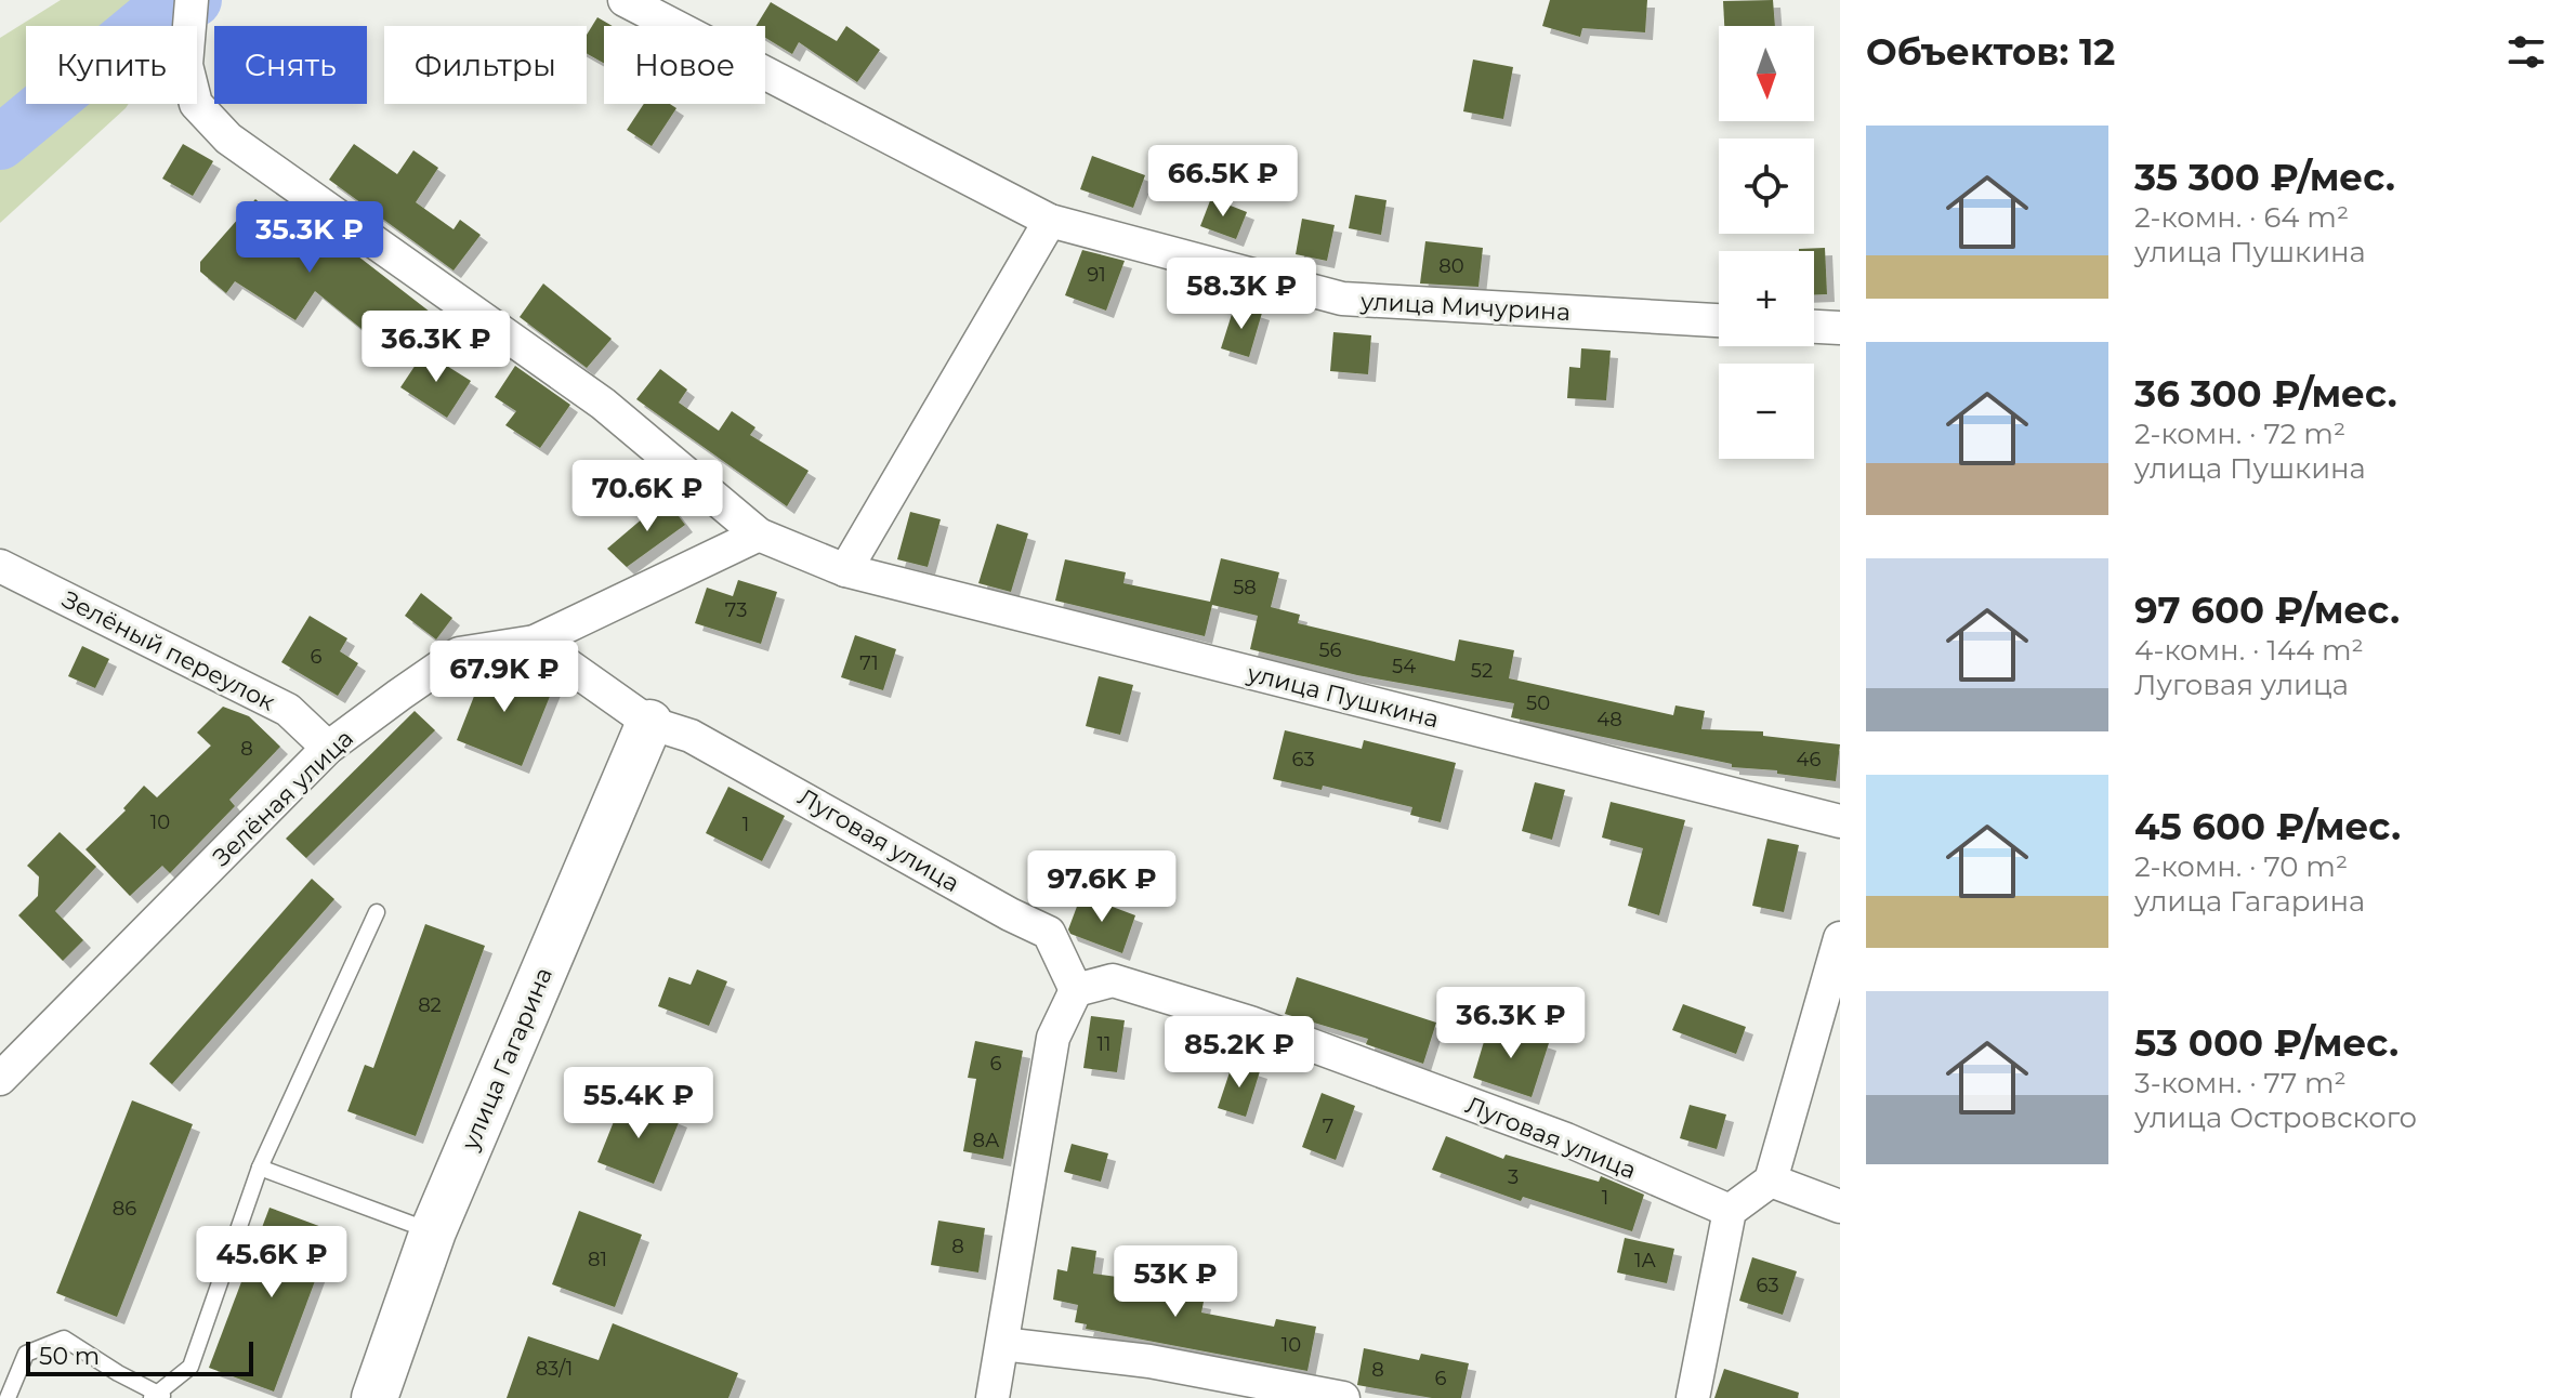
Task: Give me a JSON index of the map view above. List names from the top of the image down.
{
  "streets": {
    "street": [
      "улица Мичурина",
      "Зелёный переулок",
      "улица Пушкина",
      "Зелёная улица",
      "Луговая улица",
      "улица Гагарина"
    ]
  },
  "crossings": [
    ["Зелёный переулок", "Зелёная улица"],
    ["улица Пушкина", "Зелёная улица"],
    ["Зелёная улица", "Луговая улица"],
    ["Луговая улица", "улица Гагарина"]
  ],
  "house_numbers": [
    "80",
    "91",
    "58",
    "73",
    "56",
    "6",
    "71",
    "54",
    "52",
    "50",
    "48",
    "8",
    "63",
    "46",
    "10",
    "1",
    "82",
    "11",
    "6",
    "7",
    "8А",
    "3",
    "1",
    "86",
    "8",
    "81",
    "1А",
    "63",
    "10",
    "83/1",
    "8",
    "6"
  ],
  "scale_bar": "50 m",
  "north": "bottom",
  "page": {
    "heading": "Объектов: 12",
    "map_buttons": ["+", "−"],
    "chip": [
      "Купить",
      "Снять",
      "Фильтры",
      "Новое"
    ],
    "list": [
      {
        "name": "35 300 ₽/мес.",
        "note": "2-комн. · 64 m² · улица Пушкина"
      },
      {
        "name": "36 300 ₽/мес.",
        "note": "2-комн. · 72 m² · улица Пушкина"
      },
      {
        "name": "97 600 ₽/мес.",
        "note": "4-комн. · 144 m² · Луговая улица"
      },
      {
        "name": "45 600 ₽/мес.",
        "note": "2-комн. · 70 m² · улица Гагарина"
      },
      {
        "name": "53 000 ₽/мес.",
        "note": "3-комн. · 77 m² · улица Островского"
      }
    ],
    "price": [
      "66.5K ₽",
      "35.3K ₽",
      "58.3K ₽",
      "36.3K ₽",
      "70.6K ₽",
      "67.9K ₽",
      "97.6K ₽",
      "36.3K ₽",
      "85.2K ₽",
      "55.4K ₽",
      "45.6K ₽",
      "53K ₽"
    ],
    "scale": "50 m"
  }
}
